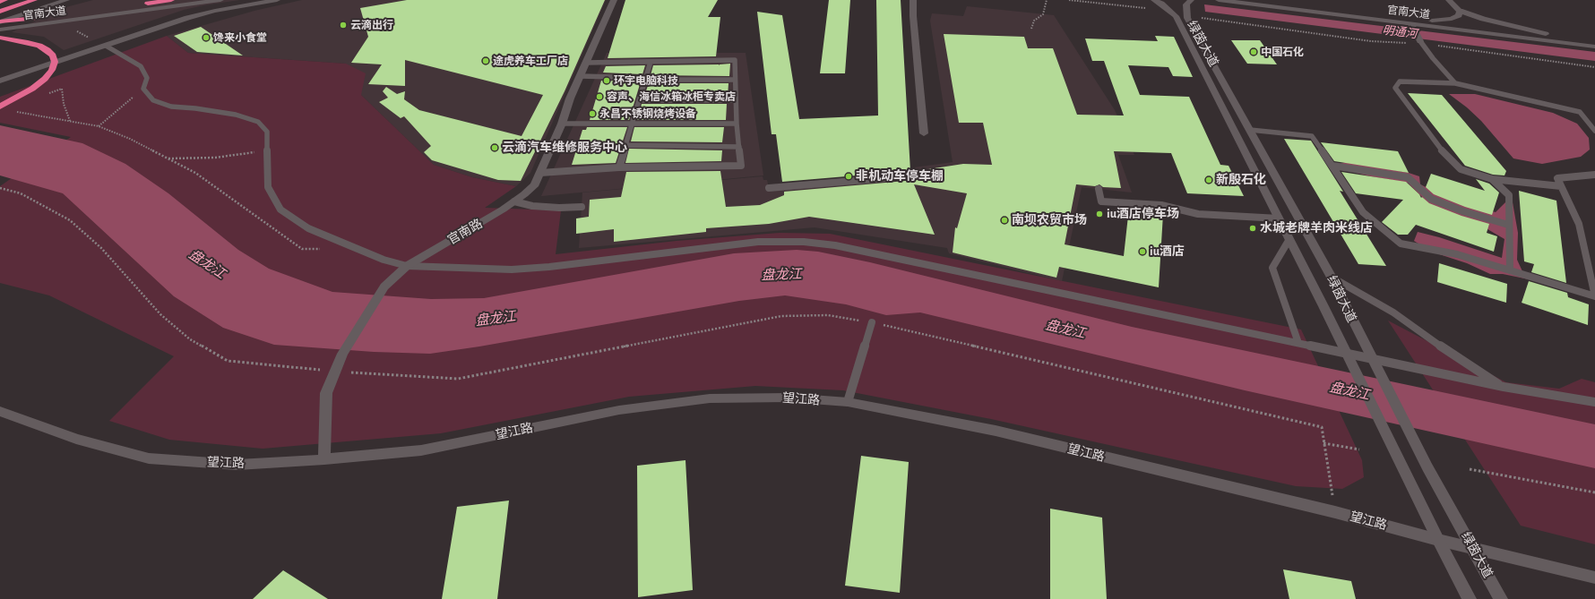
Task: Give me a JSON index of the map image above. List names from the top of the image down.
{
  "streets": {
    "main road": [
      "官南大道",
      "绿茵大道",
      "官南路",
      "望江路"
    ]
  },
  "crossings": [
    ["绿茵大道", "望江路"],
    ["官南路", "望江路"]
  ],
  "water": ["明通河", "盘龙江"],
  "places": [
    "云滴出行",
    "馋来小食堂",
    "中国石化",
    "途虎养车工厂店",
    "环宇电脑科技",
    "容声、海信冰箱冰柜专卖店",
    "永昌不锈钢烧烤设备",
    "云滴汽车维修服务中心",
    "非机动车停车棚",
    "新殷石化",
    "iu酒店停车场",
    "南坝农贸市场",
    "水城老牌羊肉米线店",
    "iu酒店"
  ]
}
